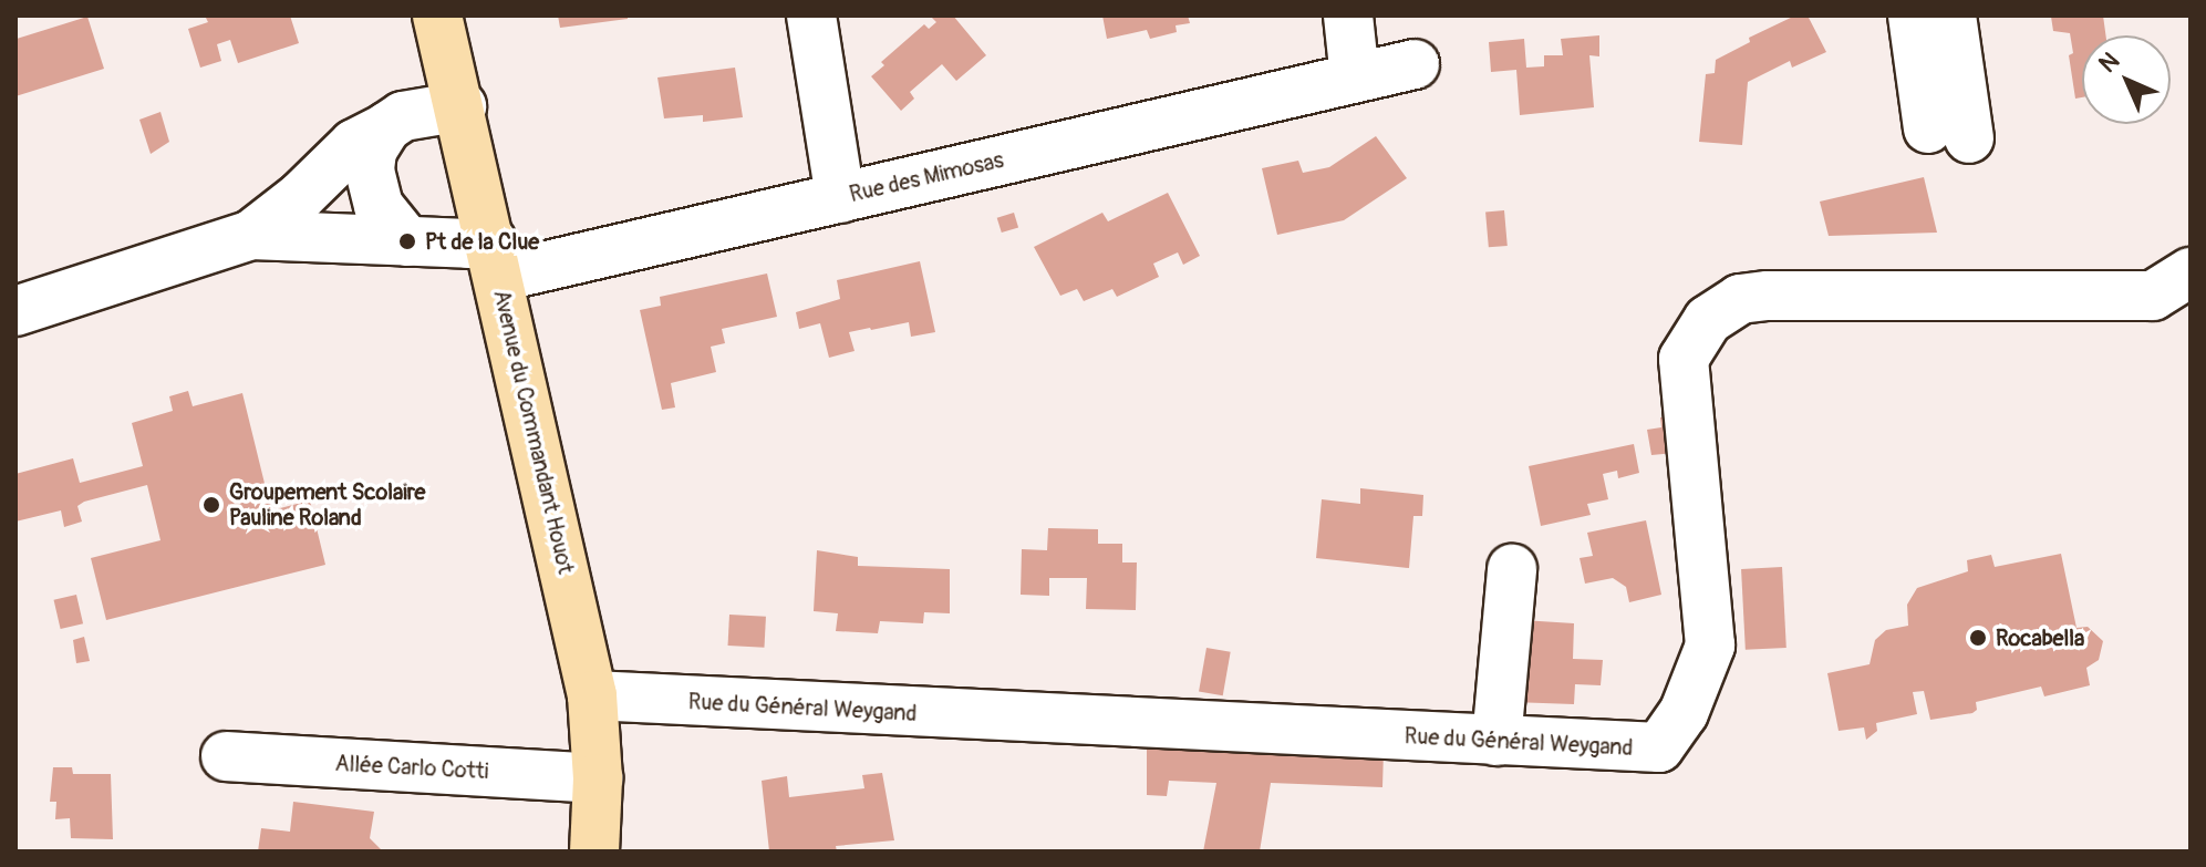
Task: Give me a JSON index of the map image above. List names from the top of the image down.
{
  "streets": {
    "main road": ["Avenue du Commandant Houot"],
    "street": ["Rue des Mimosas", "Rue du Général Weygand", "Allée Carlo Cotti"]
  },
  "crossings": [
    ["Rue des Mimosas", "Avenue du Commandant Houot"],
    ["Avenue du Commandant Houot", "Rue du Général Weygand"],
    ["Avenue du Commandant Houot", "Allée Carlo Cotti"]
  ],
  "places": ["Pt de la Clue", "Groupement Scolaire Pauline Roland", "Rocabella"],
  "north": "top left"
}
